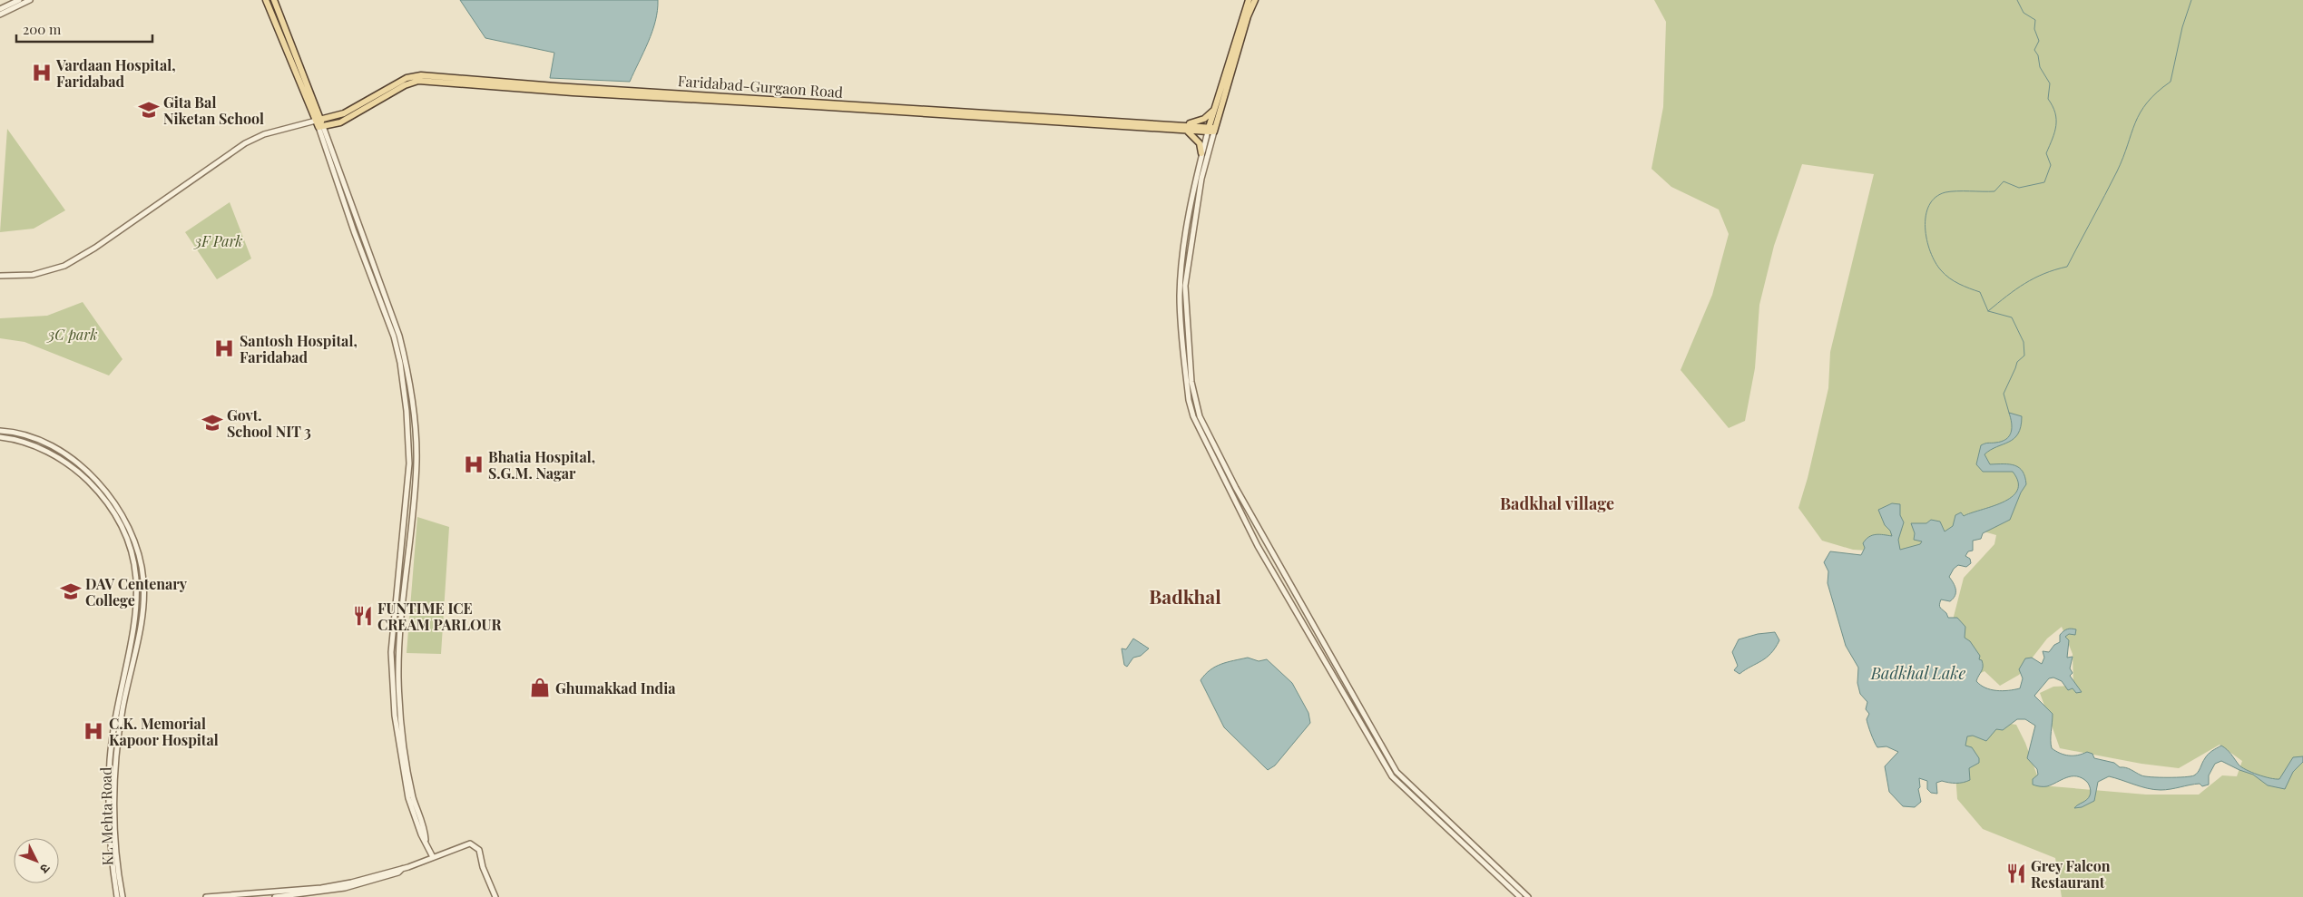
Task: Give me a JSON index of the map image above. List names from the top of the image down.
{
  "streets": {
    "main road": ["Faridabad-Gurgaon Road"],
    "street": ["KL Mehta Road"]
  },
  "districts": ["Badkhal village", "Badkhal"],
  "water": ["Badkhal Lake"],
  "parks": ["3F Park", "3C park"],
  "places": {
    "hospital": [
      "Vardaan Hospital, Faridabad",
      "Santosh Hospital, Faridabad",
      "Bhatia Hospital, S.G.M. Nagar",
      "C.K. Memorial Kapoor Hospital"
    ],
    "school or university": ["Gita Bal Niketan School", "Govt. School NIT 3", "DAV Centenary College"],
    "restaurant": ["FUNTIME ICE CREAM PARLOUR", "Grey Falcon Restaurant"],
    "shop": ["Ghumakkad India"]
  },
  "scale_bar": "200 m",
  "north": "bottom right"
}
